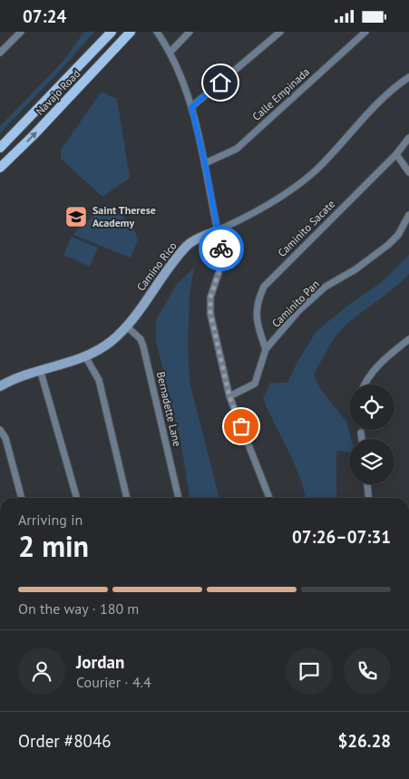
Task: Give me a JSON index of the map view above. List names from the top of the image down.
{
  "streets": {
    "main road": ["Navajo Road"],
    "street": [
      "Calle Empinada",
      "Caminito Sacate",
      "Camino Rico",
      "Caminito Pan",
      "Bernadette Lane"
    ]
  },
  "crossings": [
    ["Caminito Sacate", "Caminito Pan"],
    ["Camino Rico", "Bernadette Lane"]
  ],
  "places": {
    "school or university": ["Saint Therese Academy"]
  },
  "page": {
    "status": "07:24",
    "heading": ["2 min", "Arriving in", "07:26–07:31"],
    "panel": [
      "Jordan",
      "Courier · 4.4",
      "Order #8046",
      "$26.28"
    ],
    "bar": "On the way · 180 m"
  }
}
